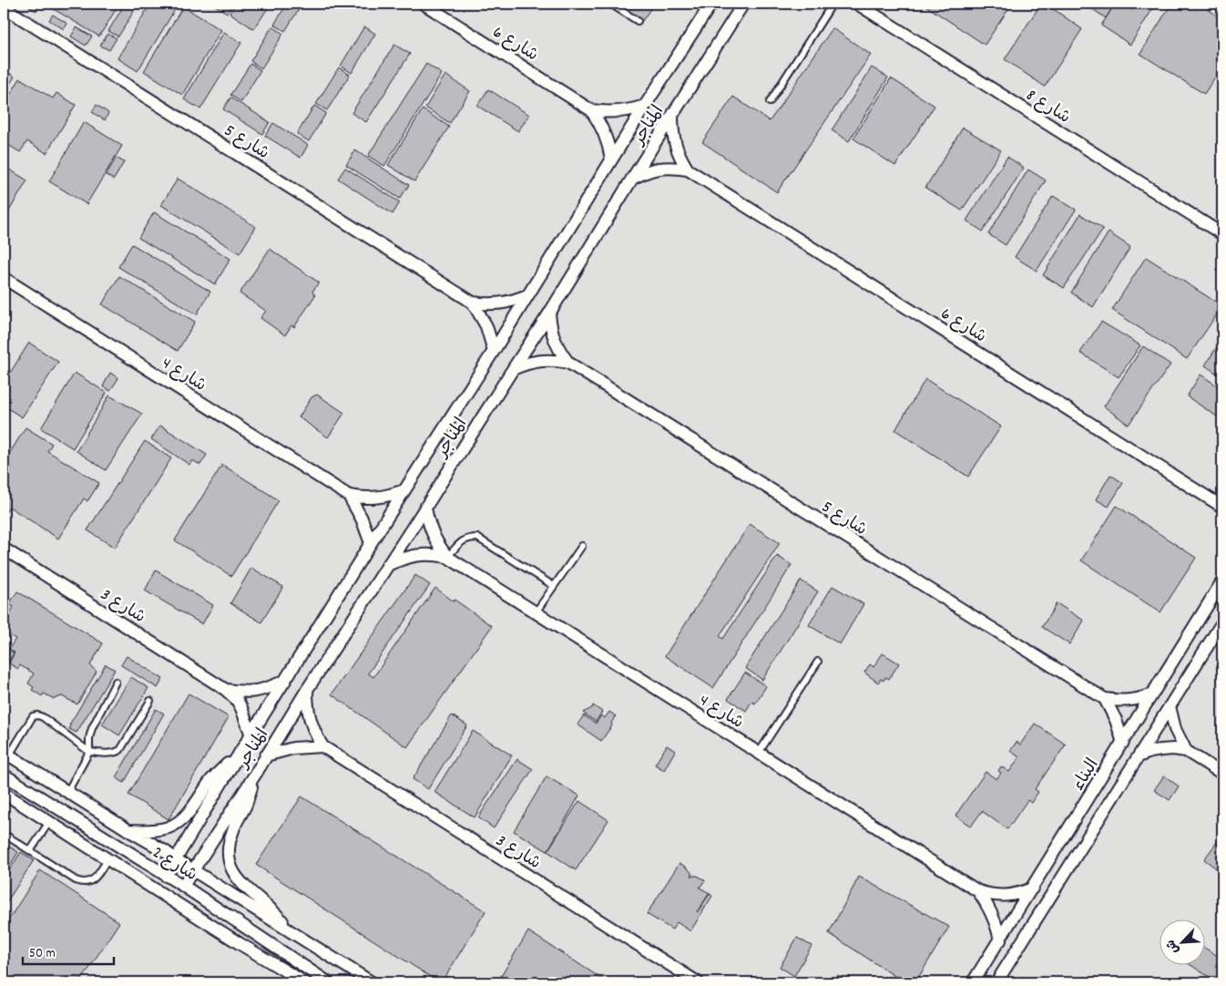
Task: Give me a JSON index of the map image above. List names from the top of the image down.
{
  "streets": {
    "street": [
      "شارع 6",
      "شارع 8",
      "المناجر",
      "شارع 5",
      "شارع 4",
      "شارع 3",
      "البناء",
      "شارع 2"
    ]
  },
  "crossings": [
    ["شارع 6", "المناجر"],
    ["المناجر", "شارع 5"],
    ["المناجر", "شارع 4"],
    ["المناجر", "شارع 3"],
    ["المناجر", "شارع 2"],
    ["شارع 5", "البناء"],
    ["شارع 4", "البناء"]
  ],
  "scale_bar": "50 m",
  "north": "bottom left"
}
